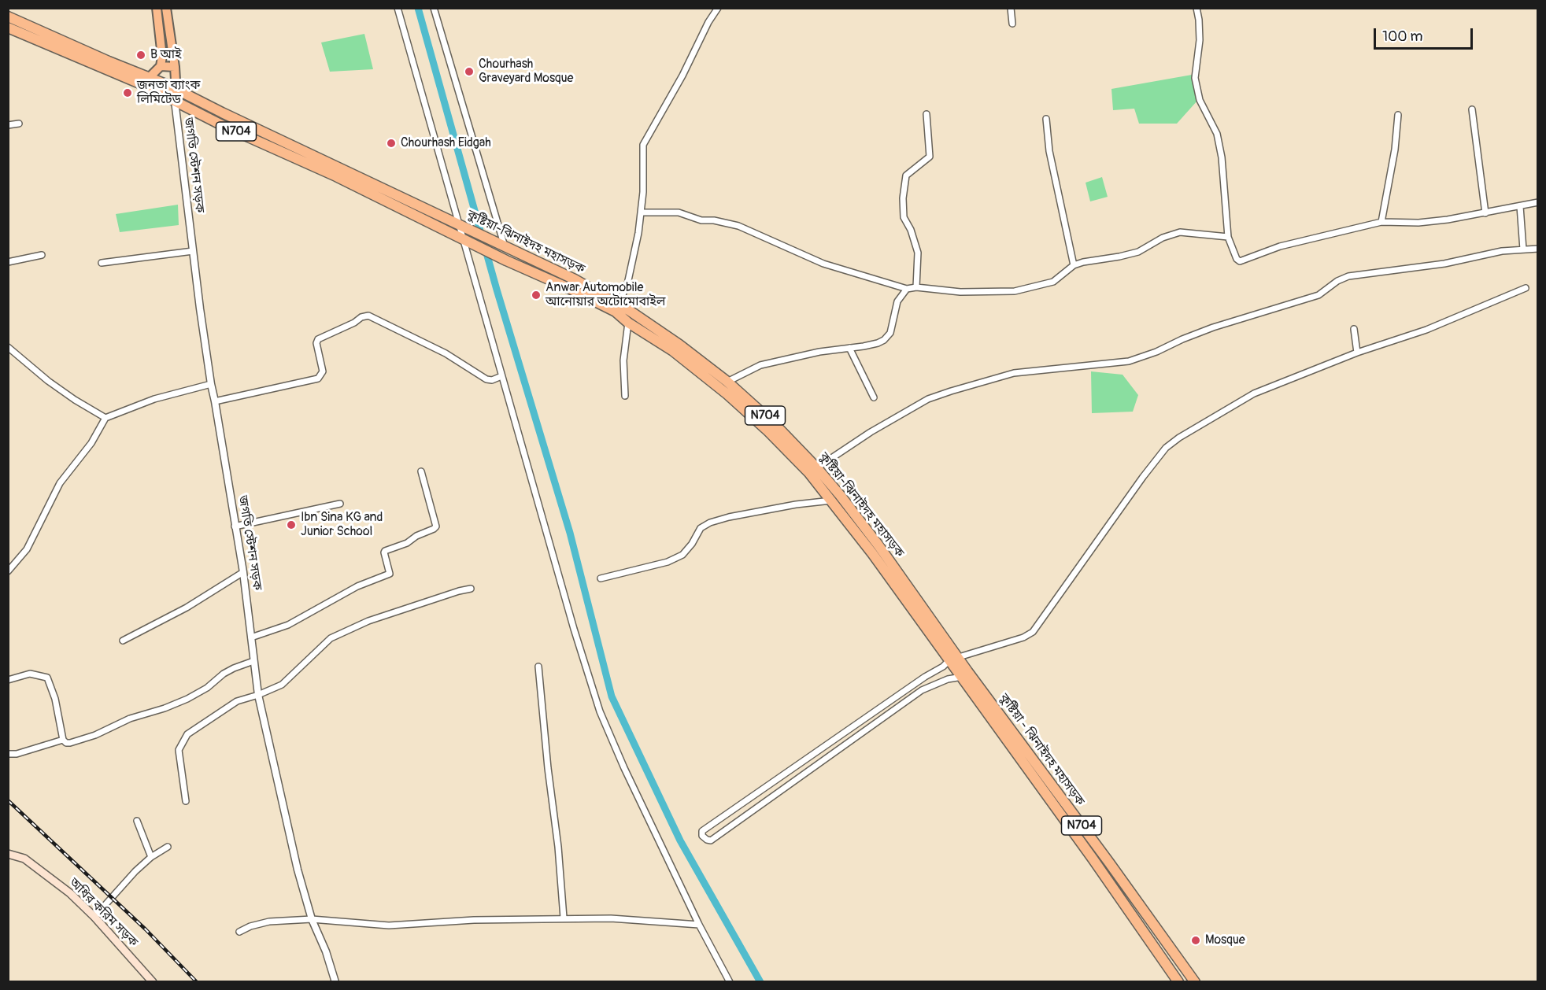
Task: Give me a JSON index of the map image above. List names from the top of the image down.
{
  "streets": {
    "highway": ["N704", "কুষ্টিয়া-ঝিনাইদহ মহাসড়ক", "কুষ্টিয়া - ঝিনাইদহ মহাসড়ক"],
    "main road": ["অধির করিম সড়ক"],
    "street": ["জগতি স্টেশন সড়ক"]
  },
  "crossings": [
    ["জগতি স্টেশন সড়ক", "কুষ্টিয়া-ঝিনাইদহ মহাসড়ক"],
    ["কুষ্টিয়া-ঝিনাইদহ মহাসড়ক", "কুষ্টিয়া - ঝিনাইদহ মহাসড়ক"]
  ],
  "places": [
    "B আই",
    "Chourhash Graveyard Mosque",
    "জনতা ব্যাংক লিমিটেড",
    "Chourhash Eidgah",
    "Anwar Automobile আনোয়ার অটোমোবাইল",
    "Ibn Sina KG and Junior School",
    "Mosque"
  ],
  "scale_bar": "100 m"
}
